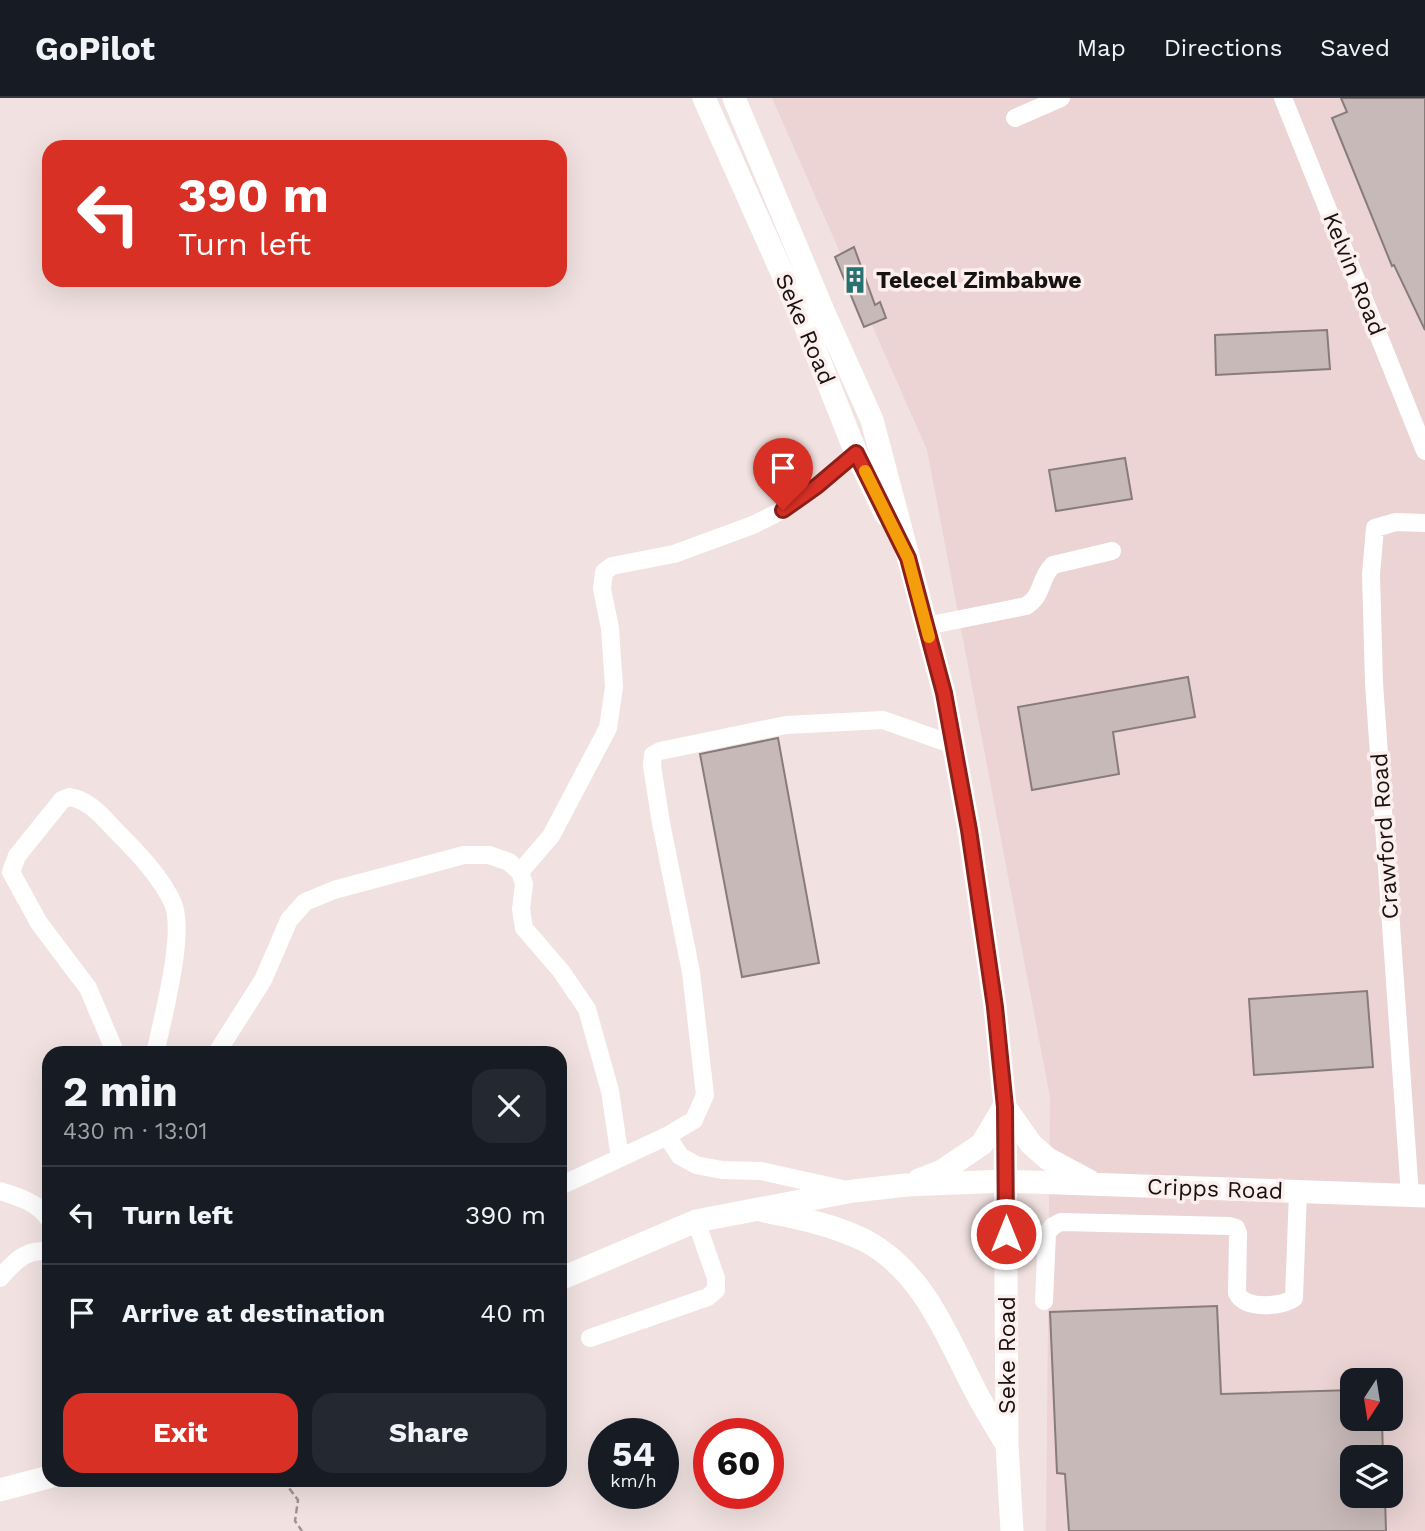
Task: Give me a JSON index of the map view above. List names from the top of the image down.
{
  "streets": {
    "main road": ["Seke Road", "Cripps Road"],
    "street": ["Kelvin Road", "Crawford Road"]
  },
  "crossings": [
    ["Seke Road", "Cripps Road"],
    ["Crawford Road", "Cripps Road"]
  ],
  "places": {
    "building": ["Telecel Zimbabwe"]
  },
  "north": "bottom",
  "page": {
    "header": "GoPilot",
    "nav": ["Map", "Directions", "Saved"],
    "turn": ["390 m", "Turn left"],
    "heading": ["2 min", "430 m · 13:01"],
    "list": [
      {
        "name": "Turn left",
        "value": "390 m"
      },
      {
        "name": "Arrive at destination",
        "value": "40 m"
      }
    ],
    "buttons": ["Exit", "Share"],
    "speed": "54 km/h",
    "limit": "60"
  }
}
